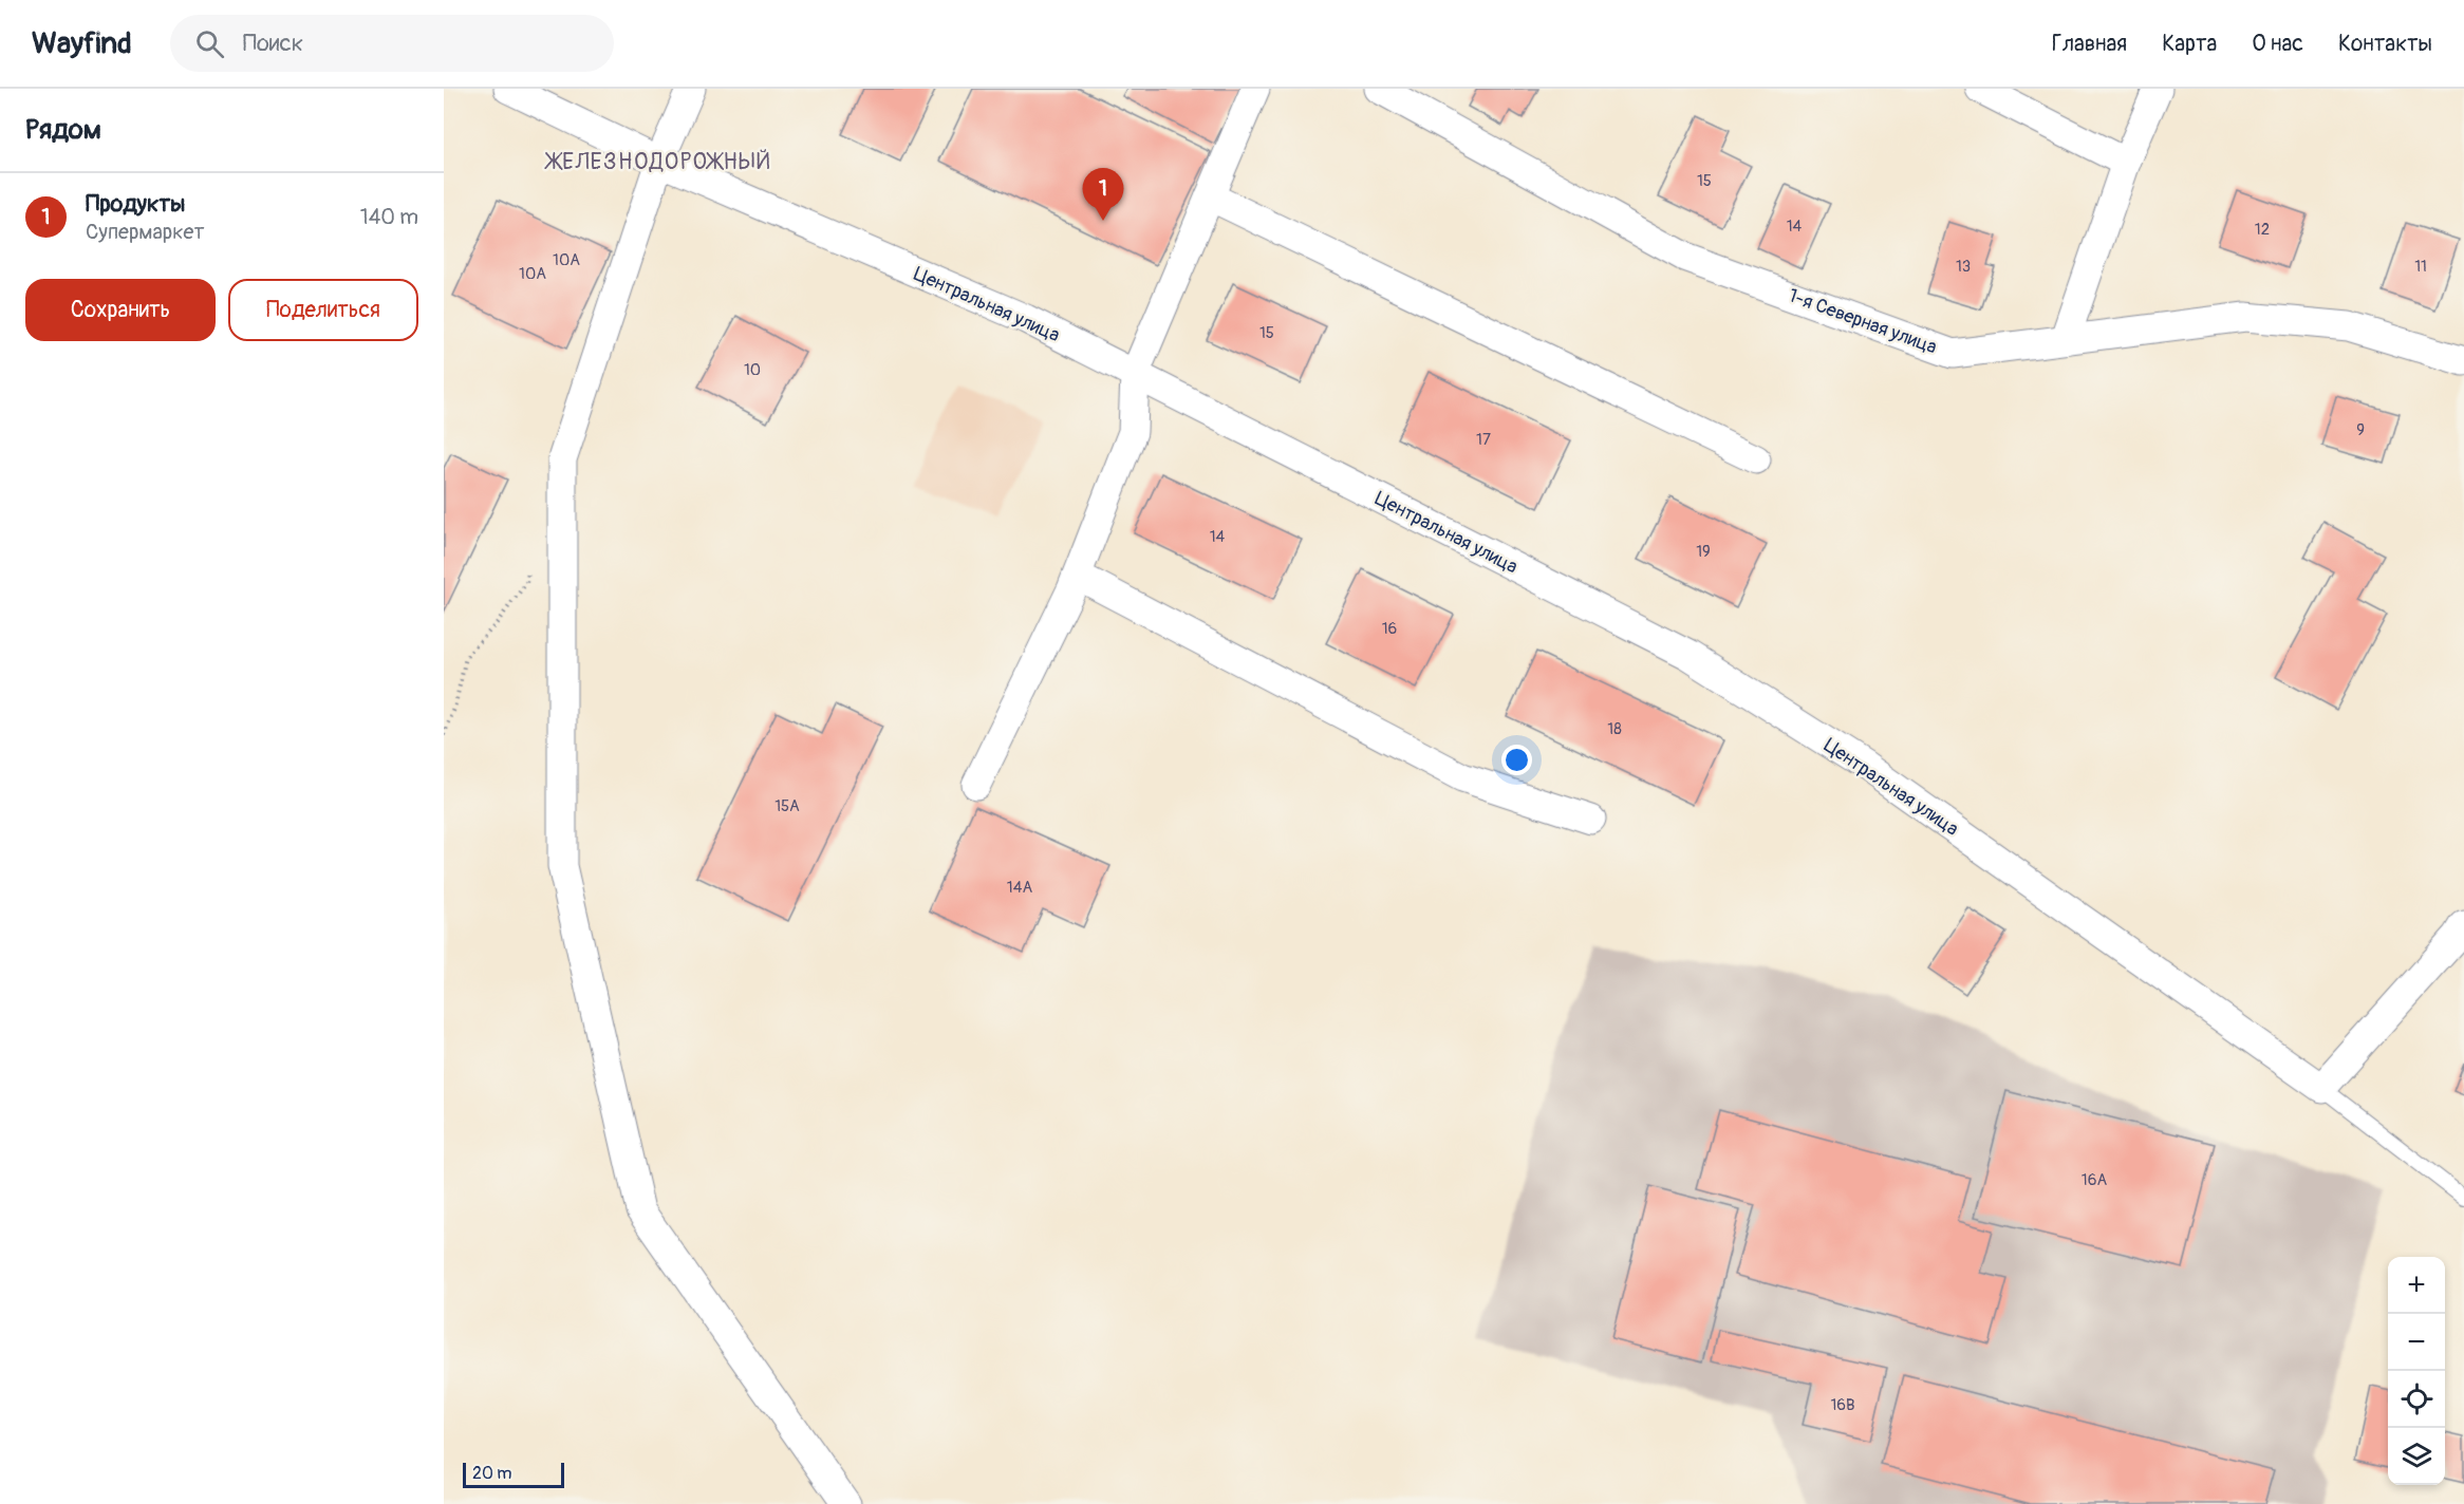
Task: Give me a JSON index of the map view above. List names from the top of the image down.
{
  "streets": {
    "street": ["Центральная улица", "1-я Северная улица"]
  },
  "districts": ["ЖЕЛЕЗНОДОРОЖНЫЙ"],
  "house_numbers": [
    "15",
    "14",
    "12",
    "10А",
    "13",
    "11",
    "10А",
    "15",
    "10",
    "9",
    "17",
    "14",
    "19",
    "16",
    "18",
    "15А",
    "14А",
    "16А",
    "16В"
  ],
  "scale_bar": "20 m",
  "page": {
    "header": "Wayfind",
    "search": "Поиск",
    "nav": [
      "Главная",
      "Карта",
      "О нас",
      "Контакты"
    ],
    "heading": "Рядом",
    "pins": "1",
    "list": [
      {
        "mark": "1",
        "name": "Продукты",
        "note": "Супермаркет",
        "value": "140 m"
      }
    ],
    "buttons": ["Сохранить", "Поделиться"],
    "map_buttons": ["+", "−"],
    "scale": "20 m"
  }
}
